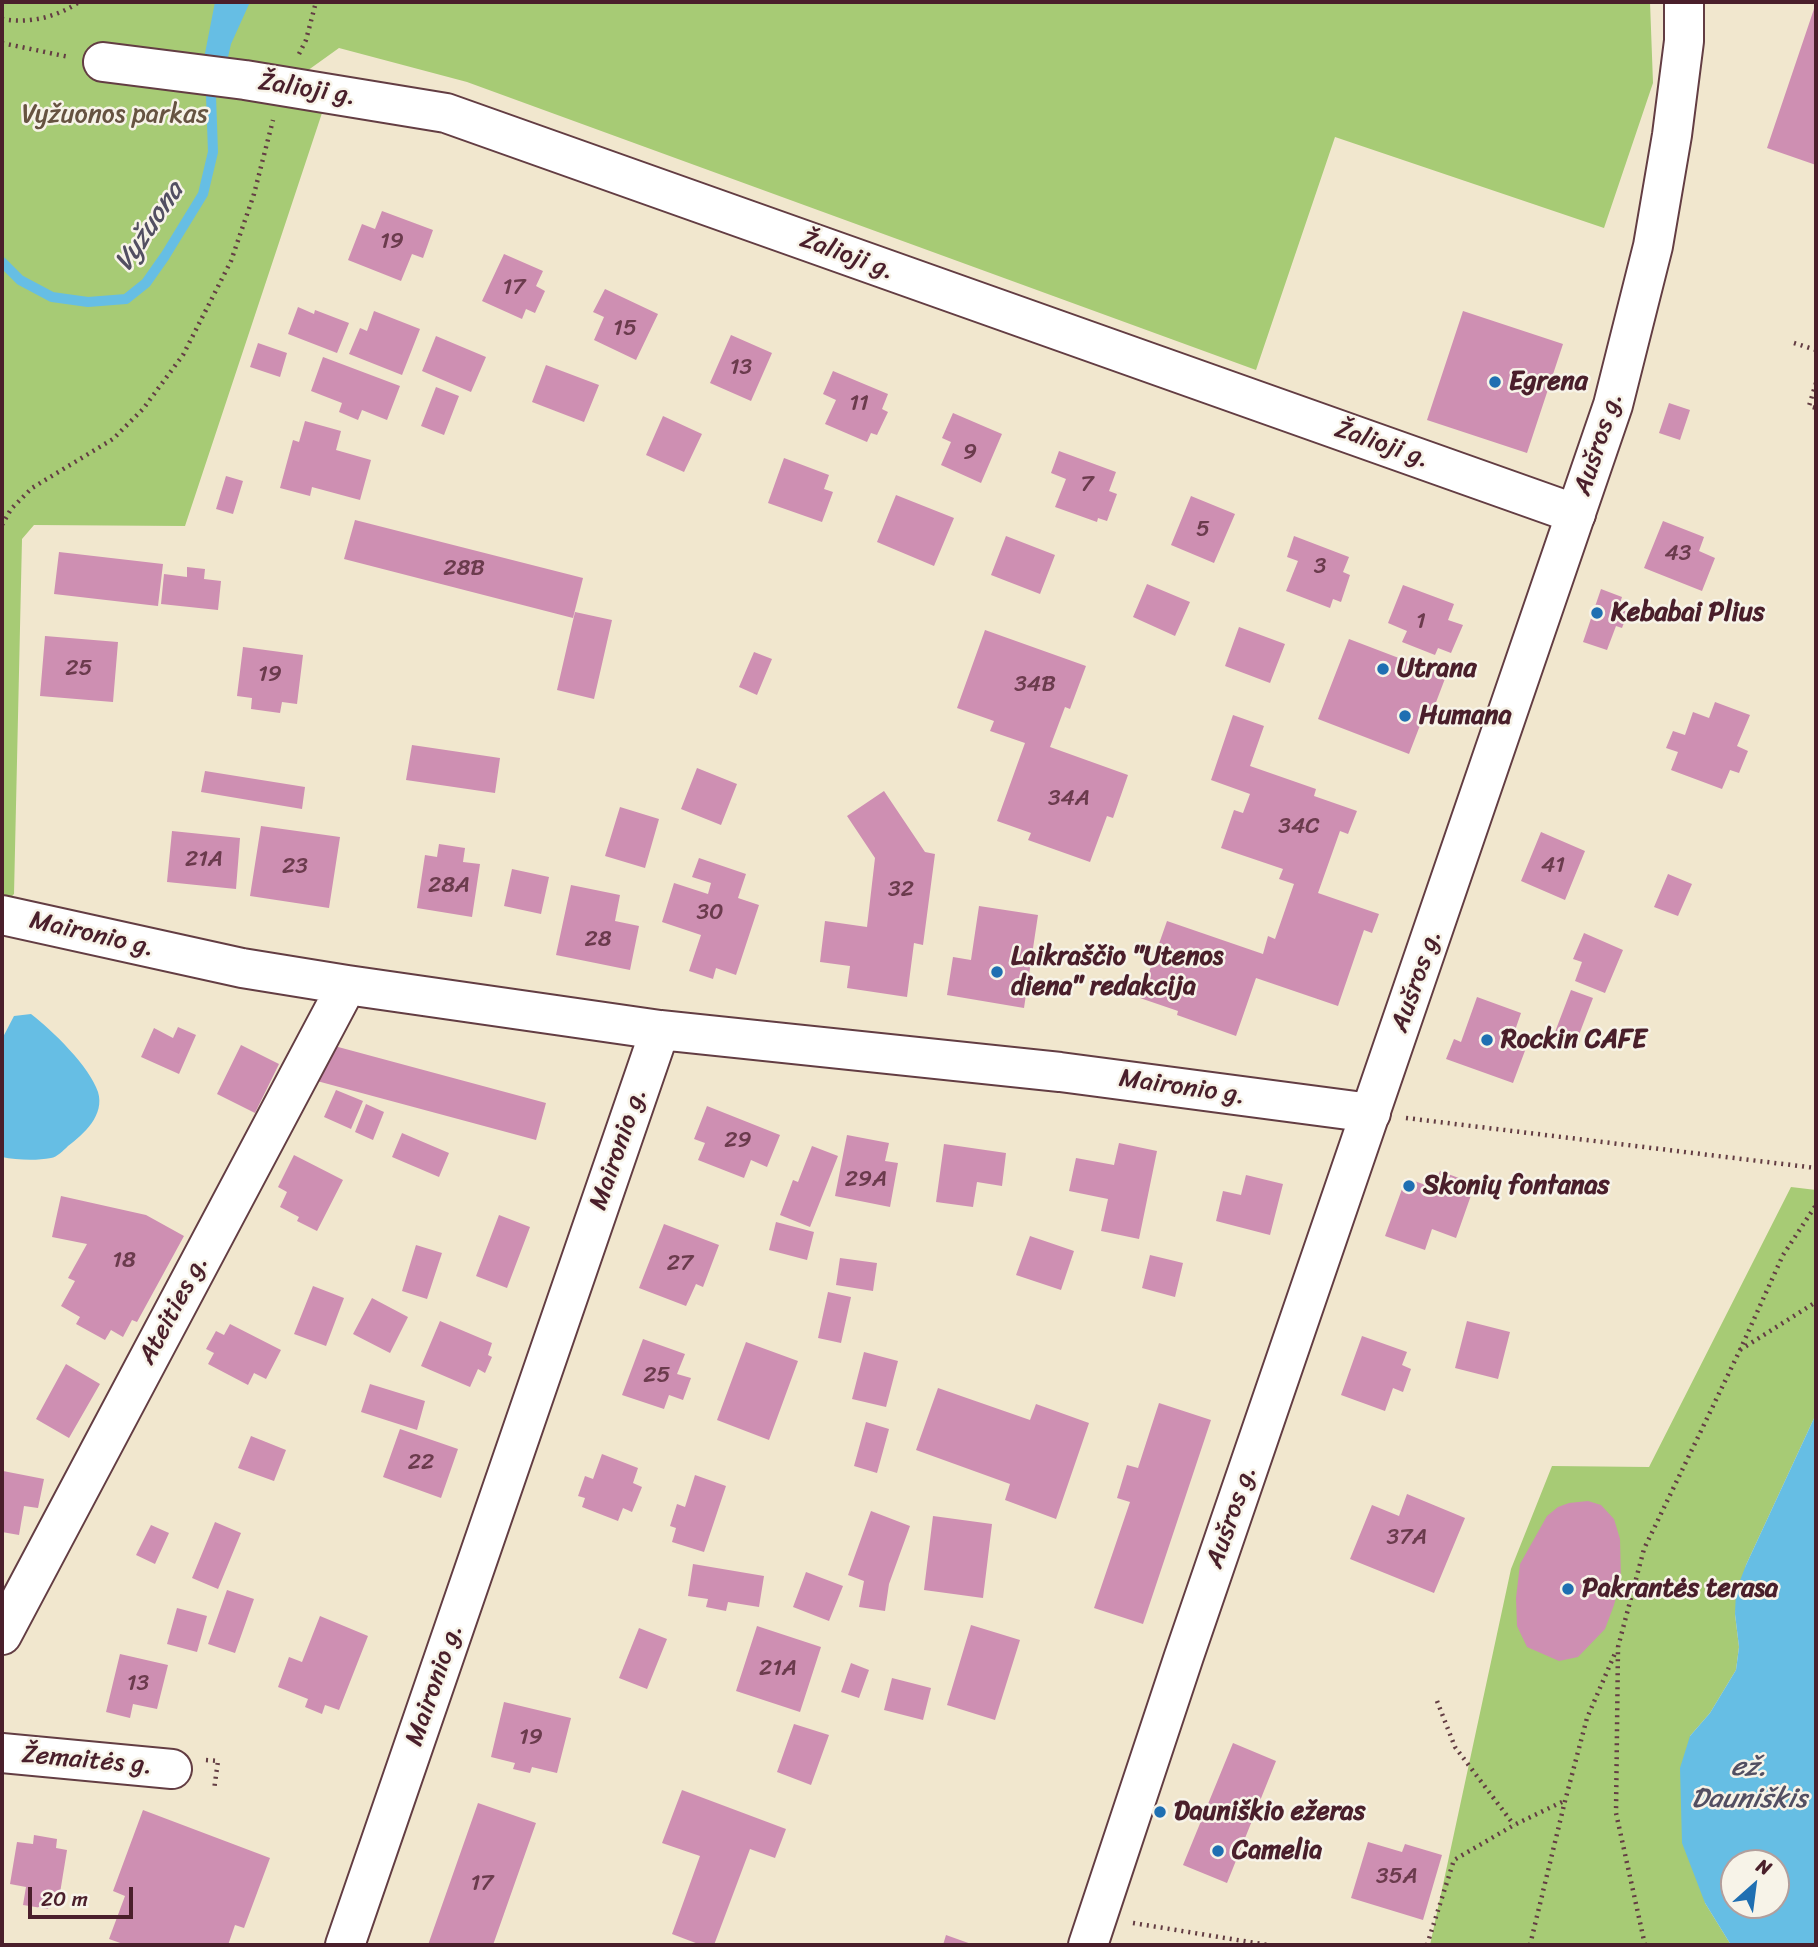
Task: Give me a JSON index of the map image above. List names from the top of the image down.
{
  "streets": {
    "street": [
      "Žalioji g.",
      "Aušros g.",
      "Maironio g.",
      "Ateities g.",
      "Žemaitės g."
    ]
  },
  "crossings": [
    ["Žalioji g.", "Aušros g."],
    ["Aušros g.", "Maironio g."],
    ["Maironio g.", "Ateities g."]
  ],
  "water": ["Vyžuona", "ež. Dauniškis"],
  "parks": ["Vyžuonos parkas"],
  "places": [
    "Egrena",
    "Kebabai Plius",
    "Utrana",
    "Humana",
    "Laikraščio \"Utenos diena\" redakcija",
    "Rockin CAFE",
    "Skonių fontanas",
    "Pakrantės terasa",
    "Dauniškio ežeras",
    "Camelia"
  ],
  "house_numbers": [
    "19",
    "17",
    "15",
    "13",
    "11",
    "9",
    "7",
    "5",
    "43",
    "3",
    "28B",
    "1",
    "25",
    "19",
    "34B",
    "34A",
    "34C",
    "21A",
    "41",
    "23",
    "28A",
    "32",
    "30",
    "28",
    "29",
    "29A",
    "18",
    "27",
    "25",
    "22",
    "37A",
    "21A",
    "13",
    "19",
    "35A",
    "17"
  ],
  "scale_bar": "20 m",
  "north": "top right"
}
